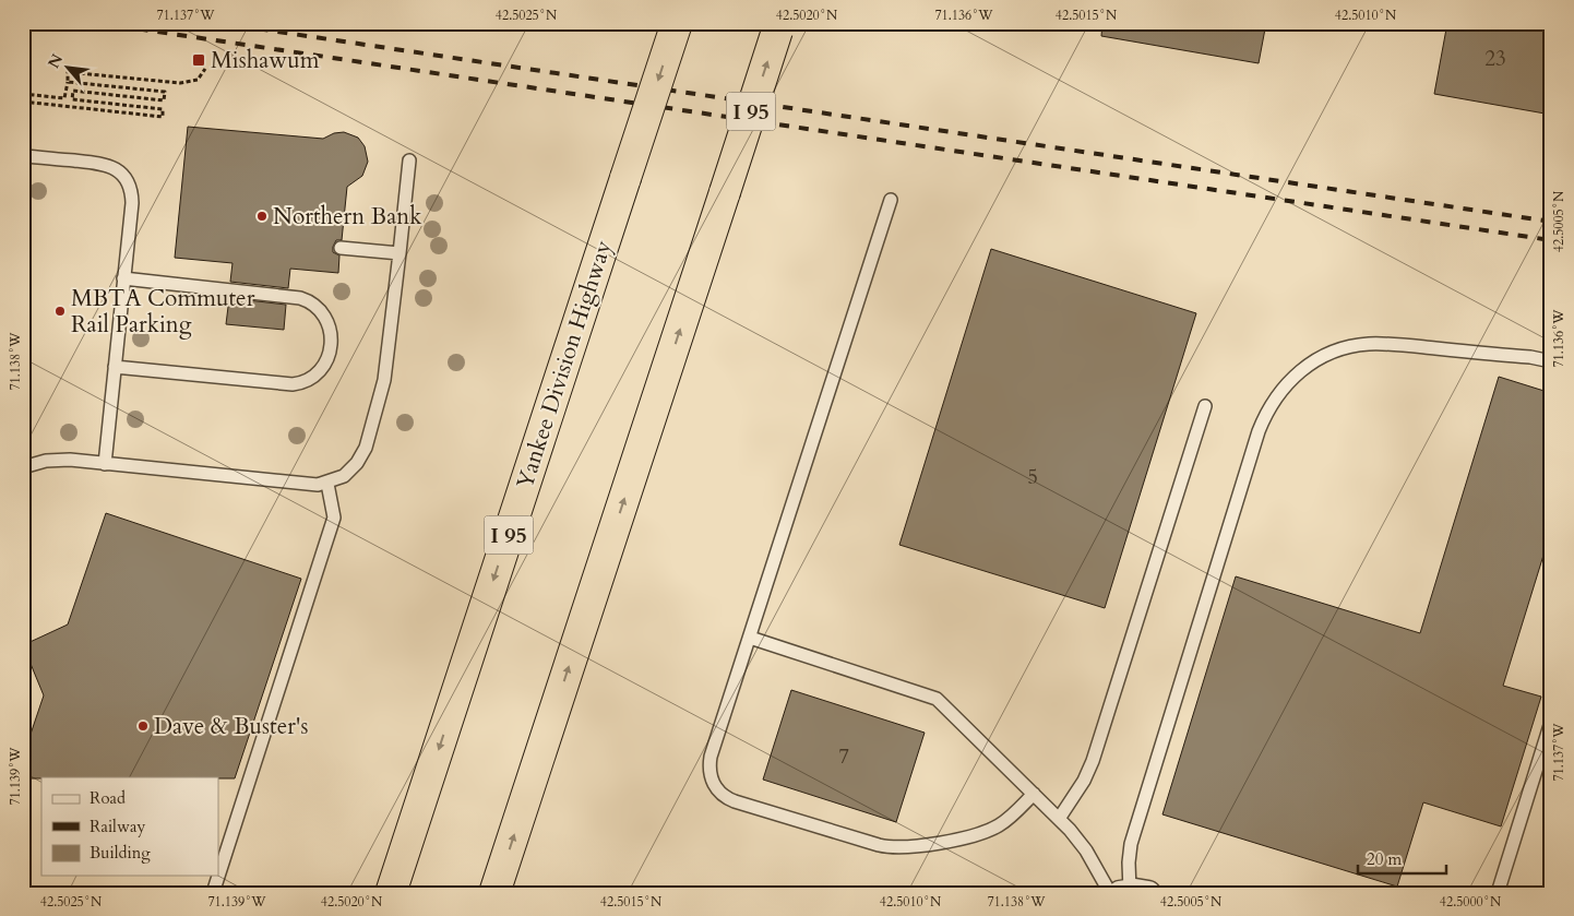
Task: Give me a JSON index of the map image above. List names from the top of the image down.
{
  "streets": {
    "highway": ["I 95", "Yankee Division Highway"]
  },
  "places": {
    "transit": ["Mishawum"],
    "other": ["Northern Bank", "MBTA Commuter Rail Parking", "Dave & Buster's"]
  },
  "house_numbers": ["23", "5", "7"],
  "legend": ["Road", "Railway", "Building"],
  "scale_bar": "20 m",
  "north": "top left",
  "coordinates": [
    "71.137°W",
    "42.5025°N",
    "42.5020°N",
    "71.136°W",
    "42.5015°N",
    "42.5010°N",
    "42.5005°N",
    "71.138°W",
    "71.139°W",
    "42.5000°N"
  ]
}
